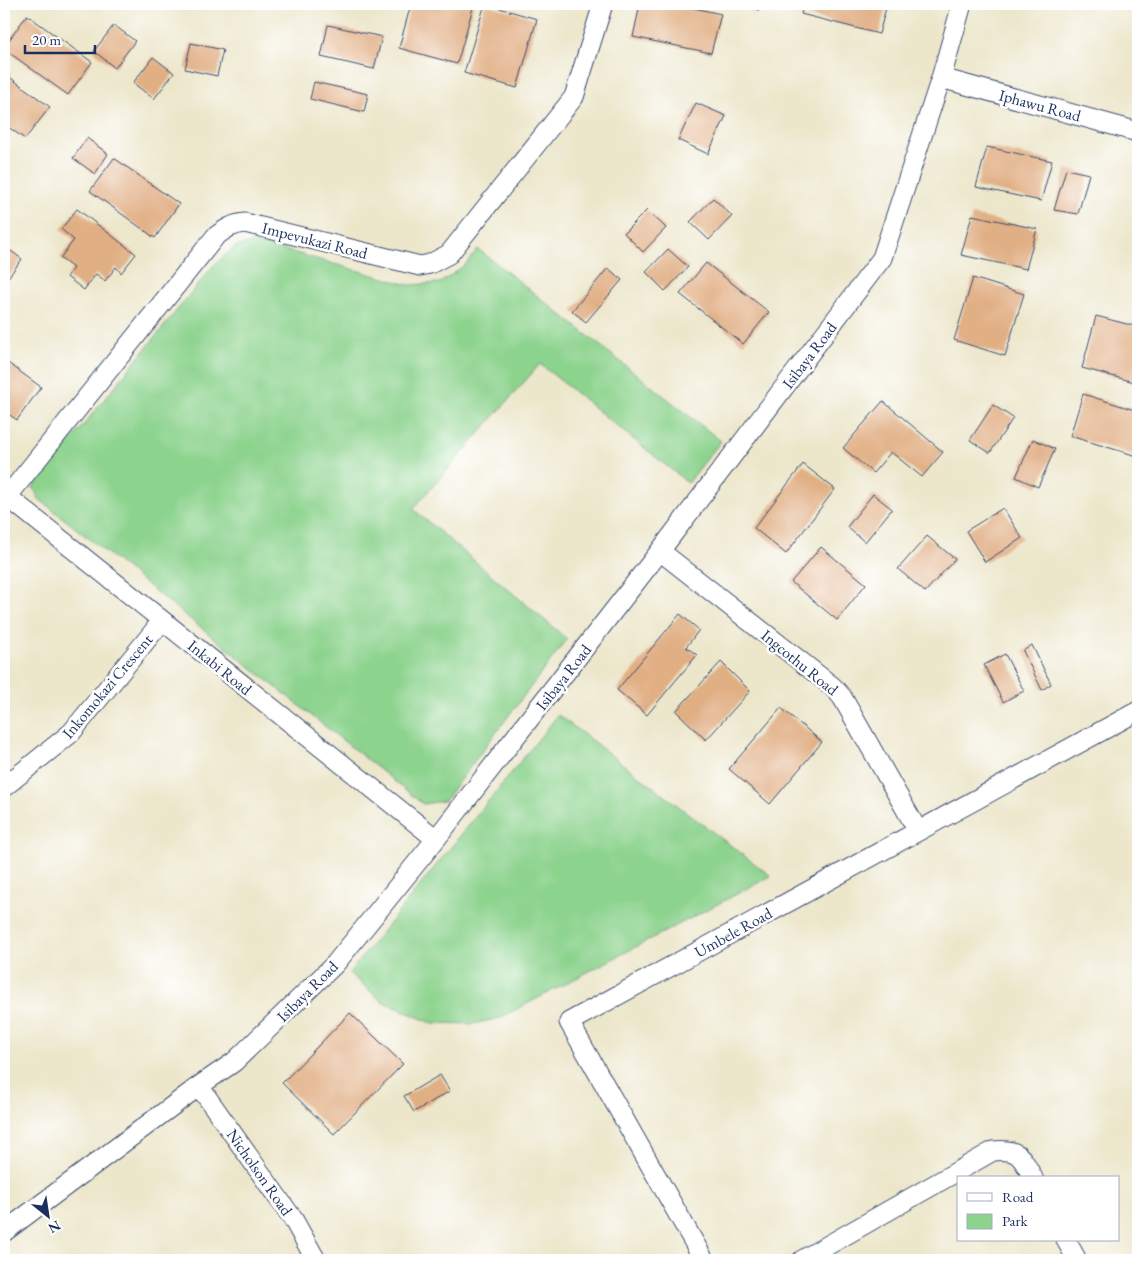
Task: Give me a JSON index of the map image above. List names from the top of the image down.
{
  "streets": {
    "street": [
      "Iphawu Road",
      "Impevukazi Road",
      "Isibaya Road",
      "Ingcothu Road",
      "Inkabi Road",
      "Inkomokazi Crescent",
      "Umbele Road",
      "Nicholson Road"
    ]
  },
  "crossings": [
    ["Iphawu Road", "Isibaya Road"],
    ["Impevukazi Road", "Inkabi Road"],
    ["Isibaya Road", "Ingcothu Road"],
    ["Isibaya Road", "Inkabi Road"],
    ["Isibaya Road", "Nicholson Road"],
    ["Ingcothu Road", "Umbele Road"],
    ["Inkabi Road", "Inkomokazi Crescent"]
  ],
  "legend": ["Road", "Park"],
  "scale_bar": "20 m",
  "north": "bottom right"
}
